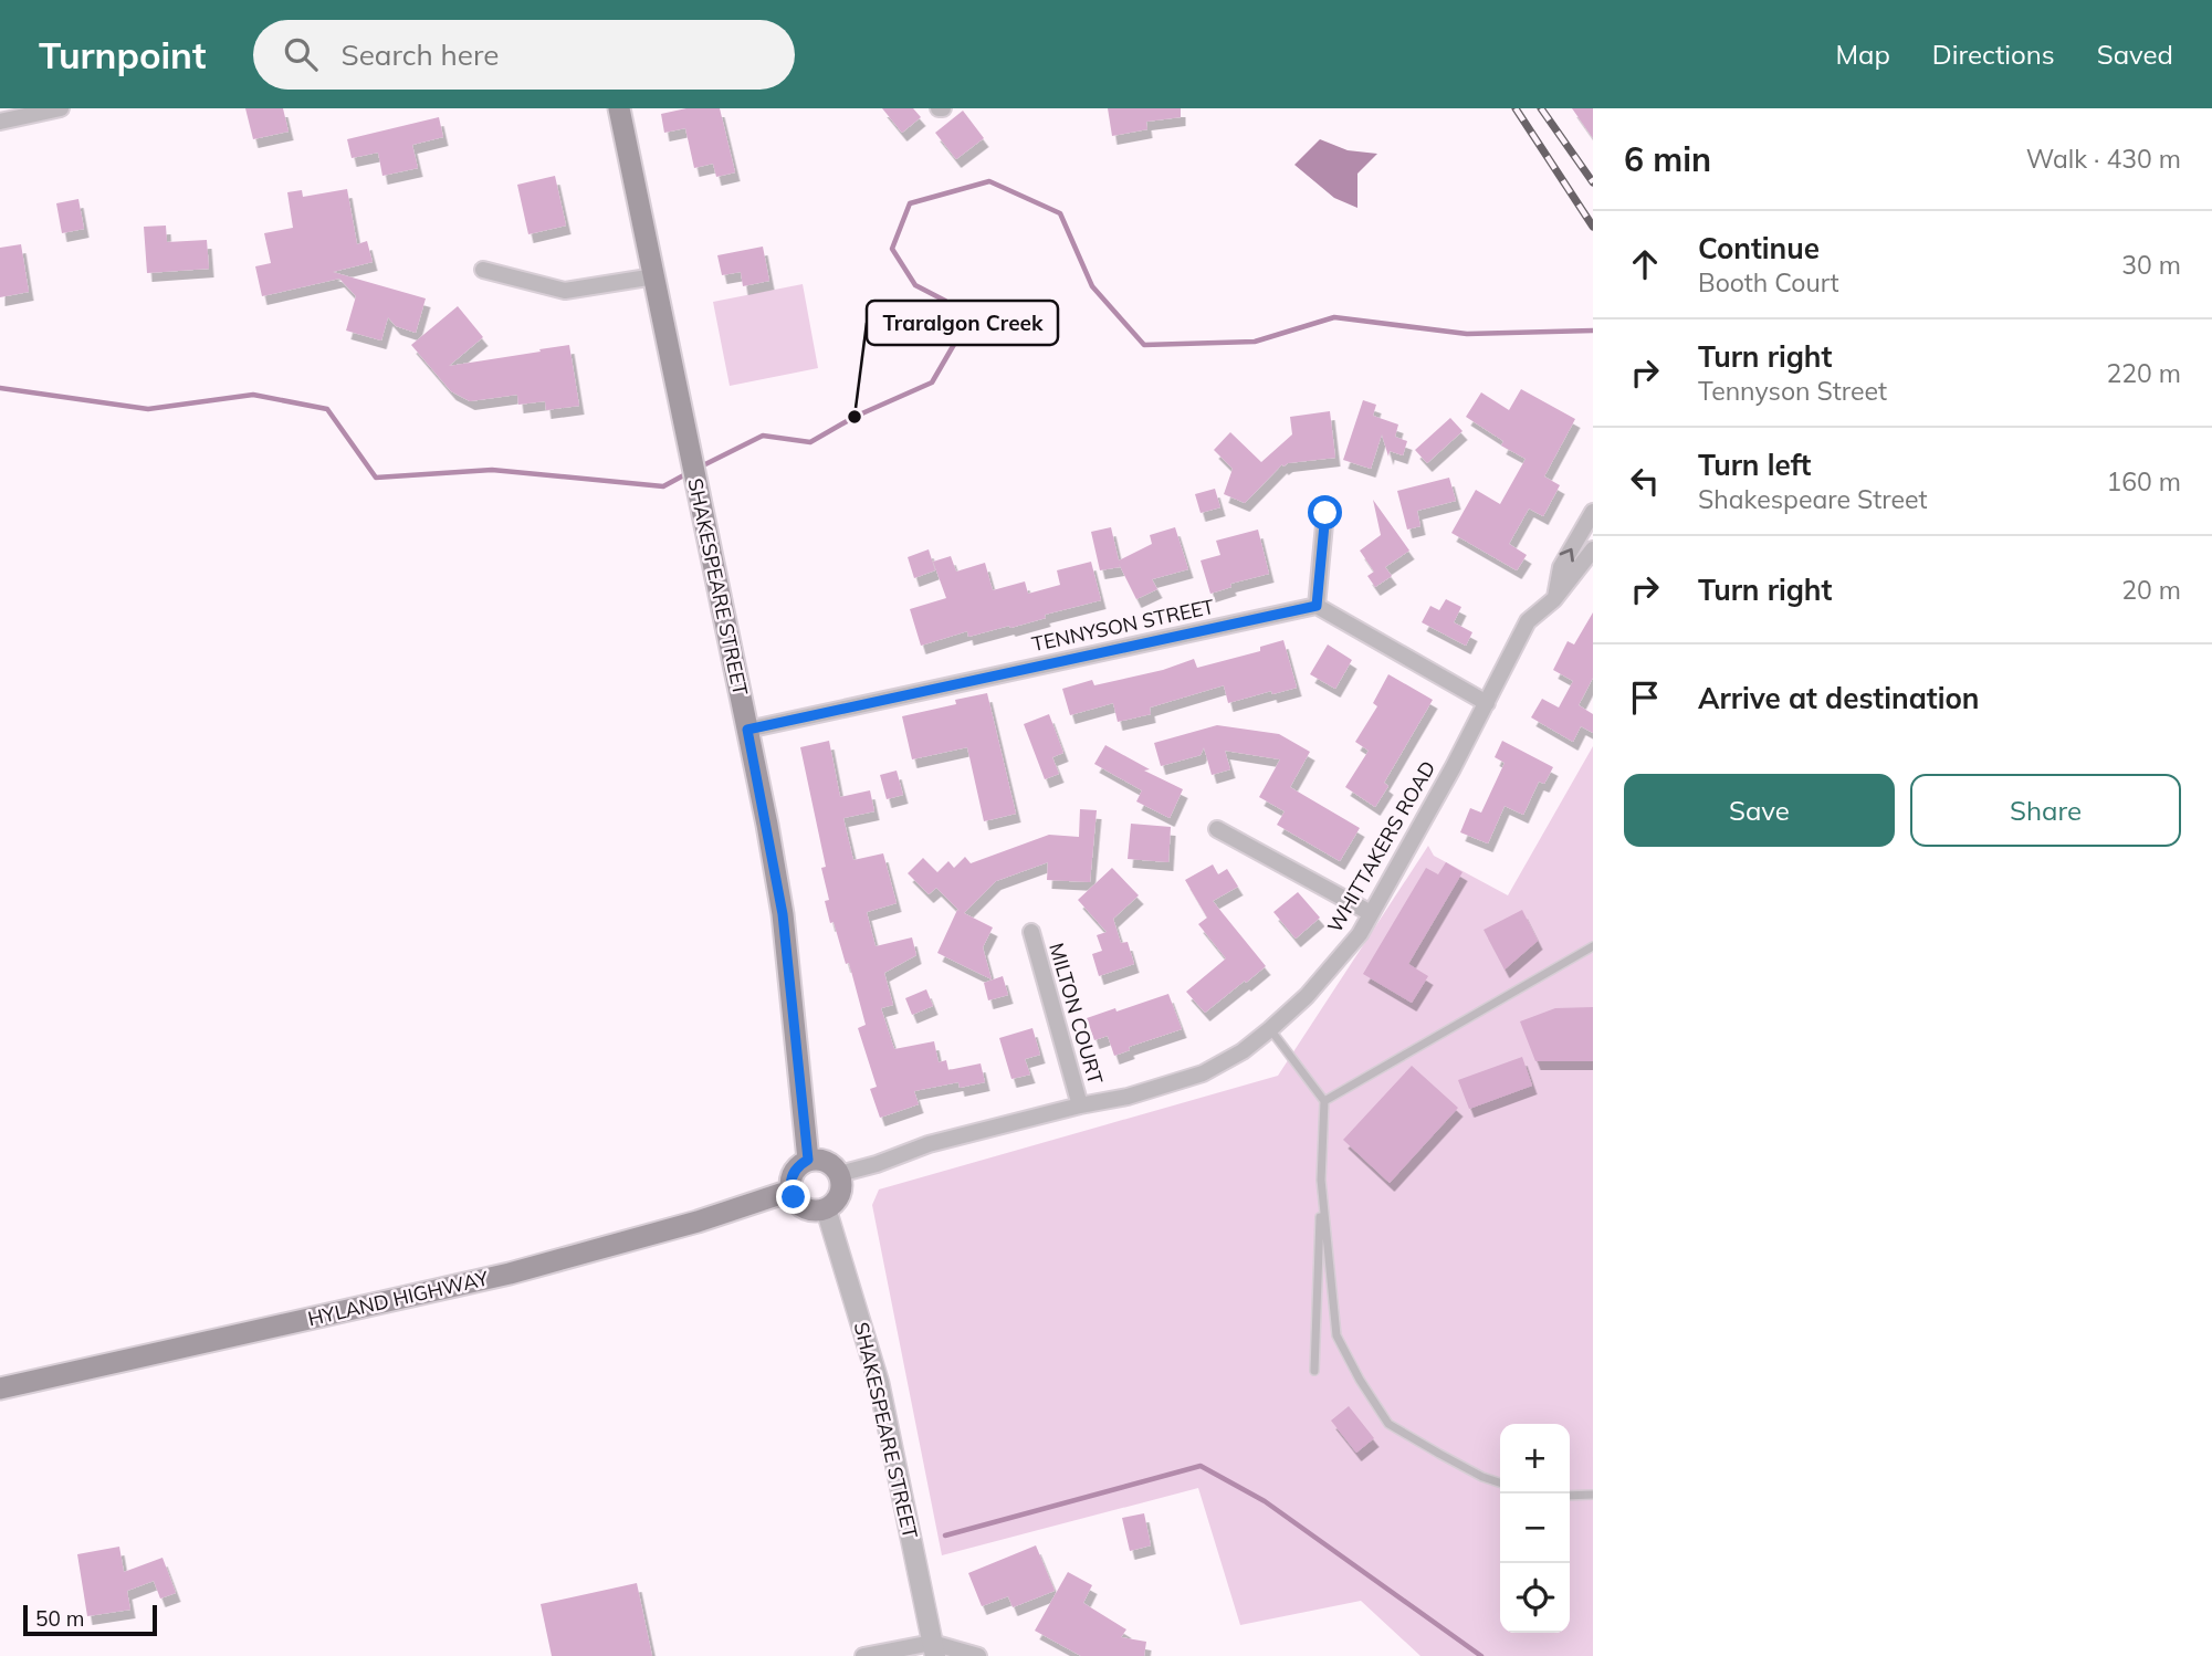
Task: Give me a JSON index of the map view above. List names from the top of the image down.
{
  "streets": {
    "main road": ["SHAKESPEARE STREET", "HYLAND HIGHWAY"],
    "street": ["TENNYSON STREET", "WHITTAKERS ROAD", "MILTON COURT"]
  },
  "crossings": [
    ["SHAKESPEARE STREET", "TENNYSON STREET"],
    ["SHAKESPEARE STREET", "WHITTAKERS ROAD"],
    ["SHAKESPEARE STREET", "HYLAND HIGHWAY"],
    ["WHITTAKERS ROAD", "MILTON COURT"],
    ["WHITTAKERS ROAD", "HYLAND HIGHWAY"]
  ],
  "places": ["Traralgon Creek"],
  "scale_bar": "50 m",
  "page": {
    "header": "Turnpoint",
    "search": "Search here",
    "nav": ["Map", "Directions", "Saved"],
    "heading": ["6 min", "Walk · 430 m"],
    "list": [
      ["Continue", "Booth Court", "30 m"],
      ["Turn right", "Tennyson Street", "220 m"],
      ["Turn left", "Shakespeare Street", "160 m"],
      ["Turn right", "20 m"],
      "Arrive at destination"
    ],
    "buttons": ["Save", "Share"],
    "map_buttons": ["+", "−"],
    "scale": "50 m"
  }
}
